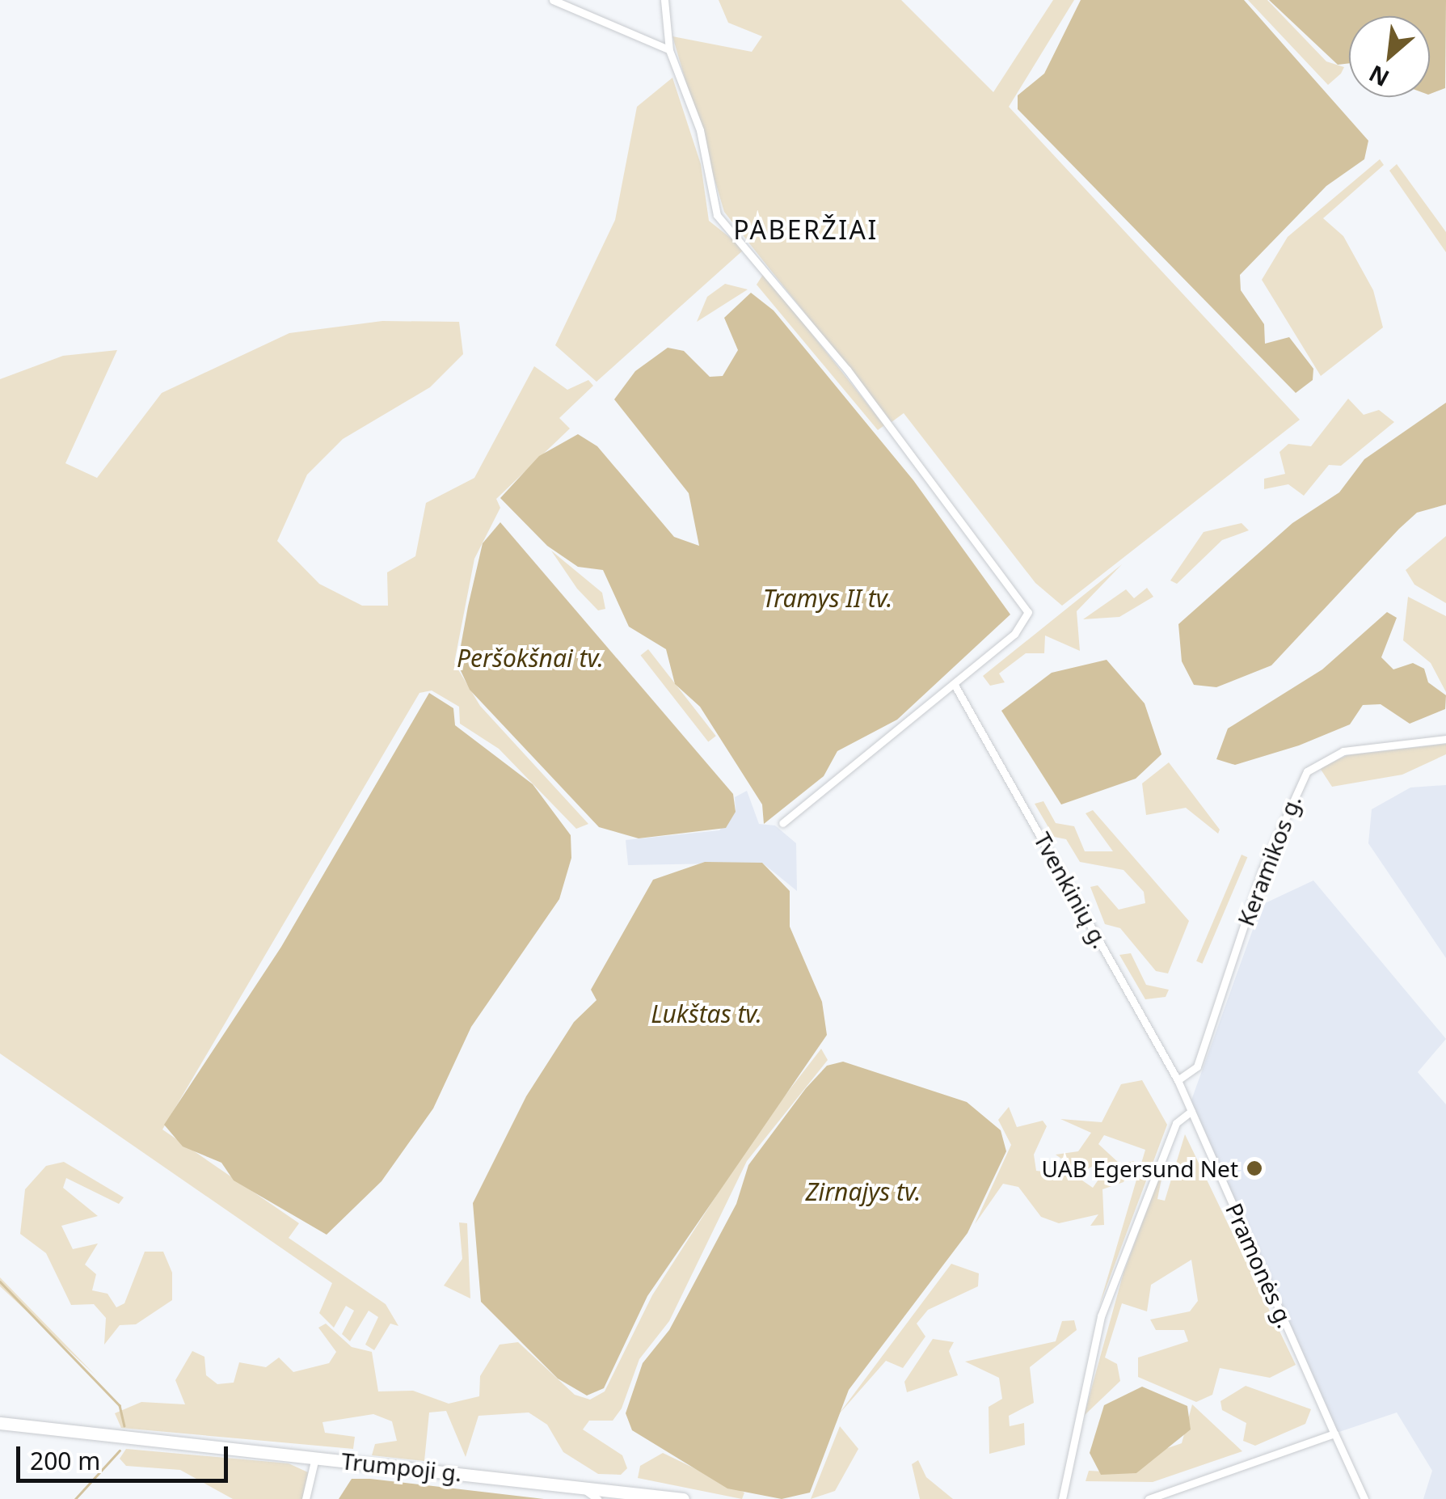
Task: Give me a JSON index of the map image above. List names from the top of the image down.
{
  "streets": {
    "main road": ["Trumpoji g."],
    "street": ["Keramikos g.", "Tvenkinių g.", "Pramonės g."]
  },
  "crossings": [
    ["Keramikos g.", "Tvenkinių g."],
    ["Tvenkinių g.", "Pramonės g."]
  ],
  "districts": ["PABERŽIAI"],
  "water": [
    "Tramys II tv.",
    "Peršokšnai tv.",
    "Lukštas tv.",
    "Zirnajys tv."
  ],
  "places": ["UAB Egersund Net"],
  "scale_bar": "200 m",
  "north": "bottom left"
}
